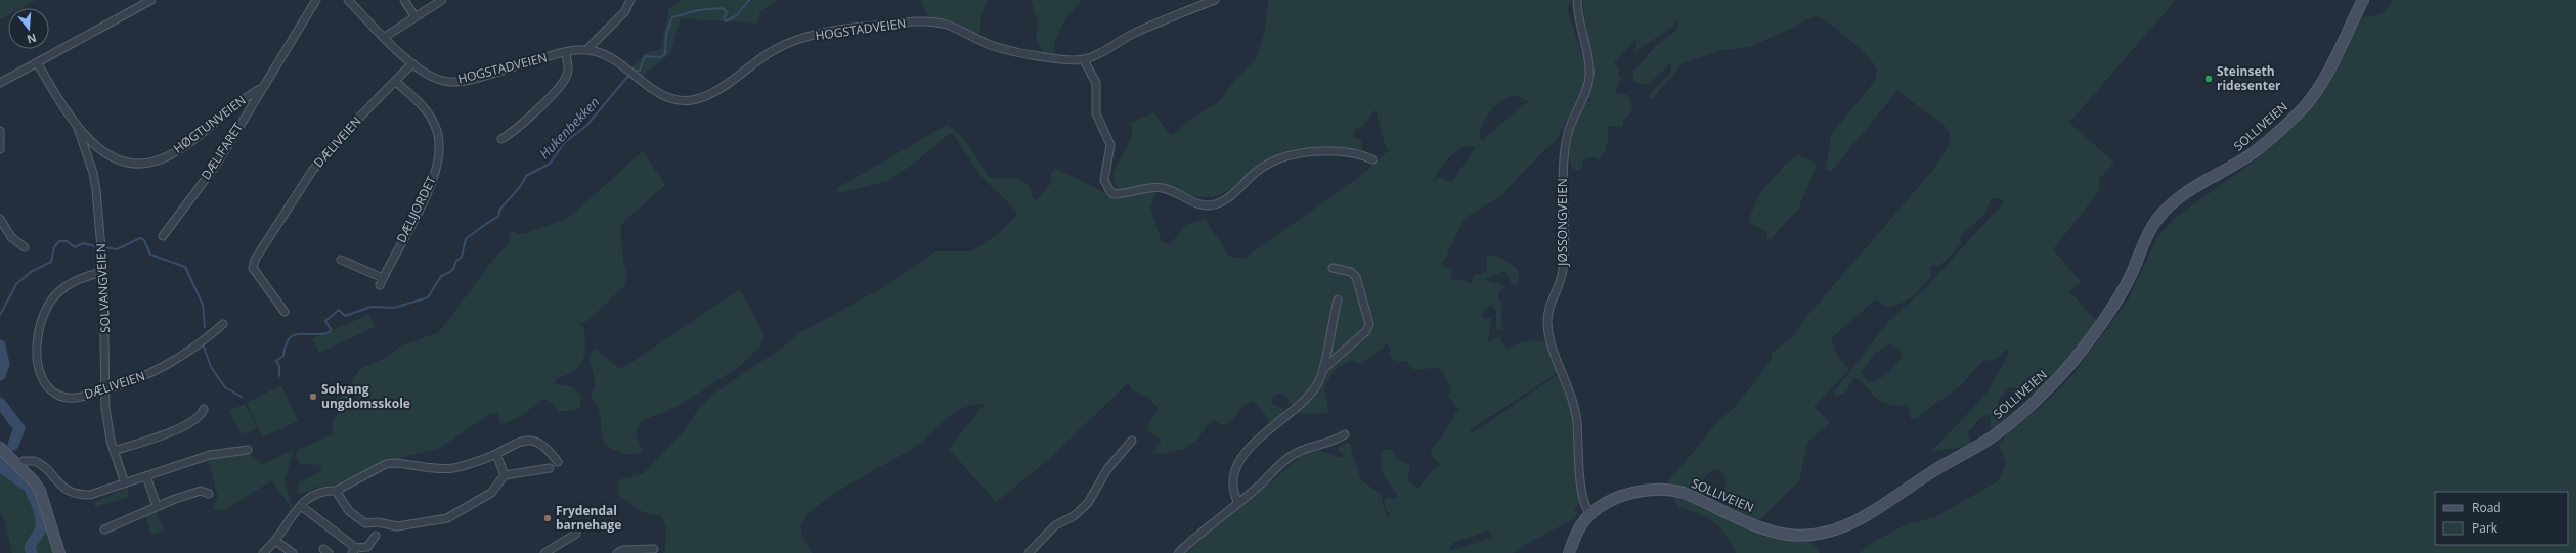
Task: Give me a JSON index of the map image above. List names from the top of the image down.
{
  "streets": {
    "street": [
      "HOGSTADVEIEN",
      "HØGTUNVEIEN",
      "SOLLIVEIEN",
      "DÆLIVEIEN",
      "DÆLIFARET",
      "DÆLIJORDET",
      "JØSSONGVEIEN",
      "SOLVANGVEIEN"
    ]
  },
  "crossings": [
    ["HOGSTADVEIEN", "DÆLIVEIEN"],
    ["HØGTUNVEIEN", "DÆLIFARET"],
    ["HØGTUNVEIEN", "SOLVANGVEIEN"],
    ["SOLLIVEIEN", "JØSSONGVEIEN"],
    ["DÆLIVEIEN", "DÆLIJORDET"],
    ["DÆLIVEIEN", "SOLVANGVEIEN"]
  ],
  "water": ["Hukenbekken"],
  "places": ["Steinseth ridesenter", "Solvang ungdomsskole", "Frydendal barnehage"],
  "legend": ["Road", "Park"],
  "north": "bottom"
}
